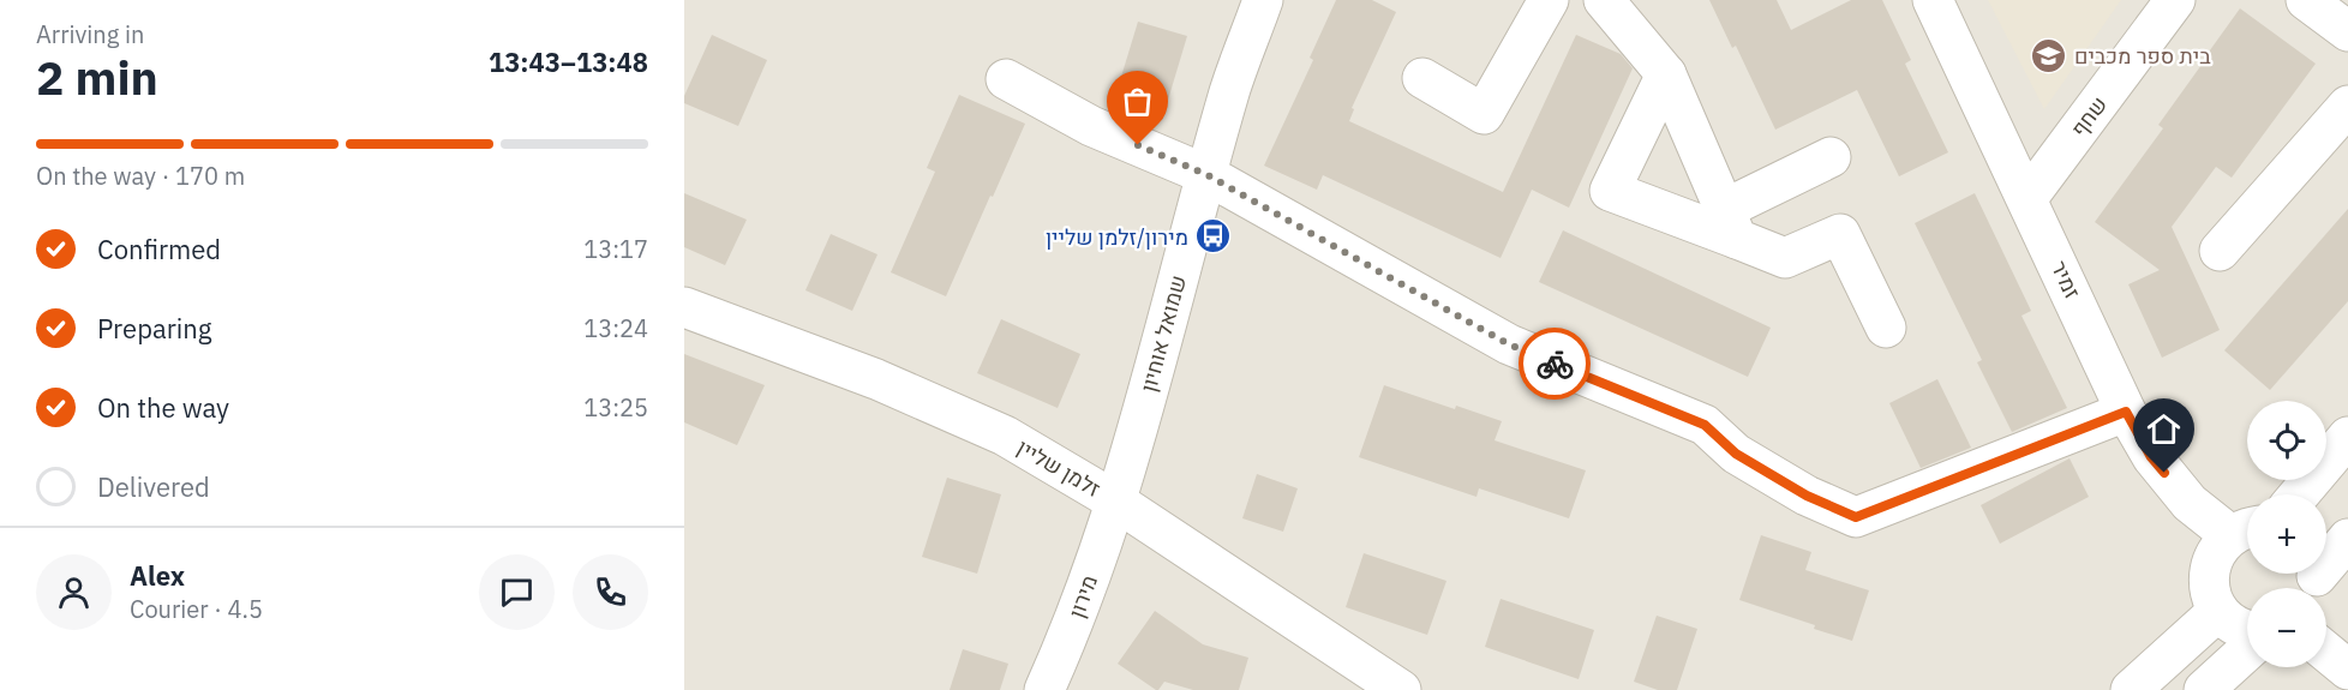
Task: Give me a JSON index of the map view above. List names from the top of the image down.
{
  "streets": {
    "street": [
      "שחף",
      "זמיר",
      "שמואל אוחיון",
      "זלמן שליין",
      "מירון"
    ]
  },
  "crossings": [
    ["שחף", "זמיר"],
    ["שמואל אוחיון", "זלמן שליין"],
    ["שמואל אוחיון", "מירון"],
    ["זלמן שליין", "מירון"]
  ],
  "places": {
    "school or university": ["בית ספר מכבים"],
    "bus stop": ["מירון/זלמן שליין"]
  },
  "page": {
    "heading": ["2 min", "Arriving in", "13:43–13:48"],
    "panel": ["Alex", "Courier · 4.5"],
    "bar": "On the way · 170 m",
    "list": [
      ["Confirmed", "13:17"],
      ["Preparing", "13:24"],
      ["On the way", "13:25"],
      "Delivered"
    ],
    "map_buttons": ["+", "−"]
  }
}
